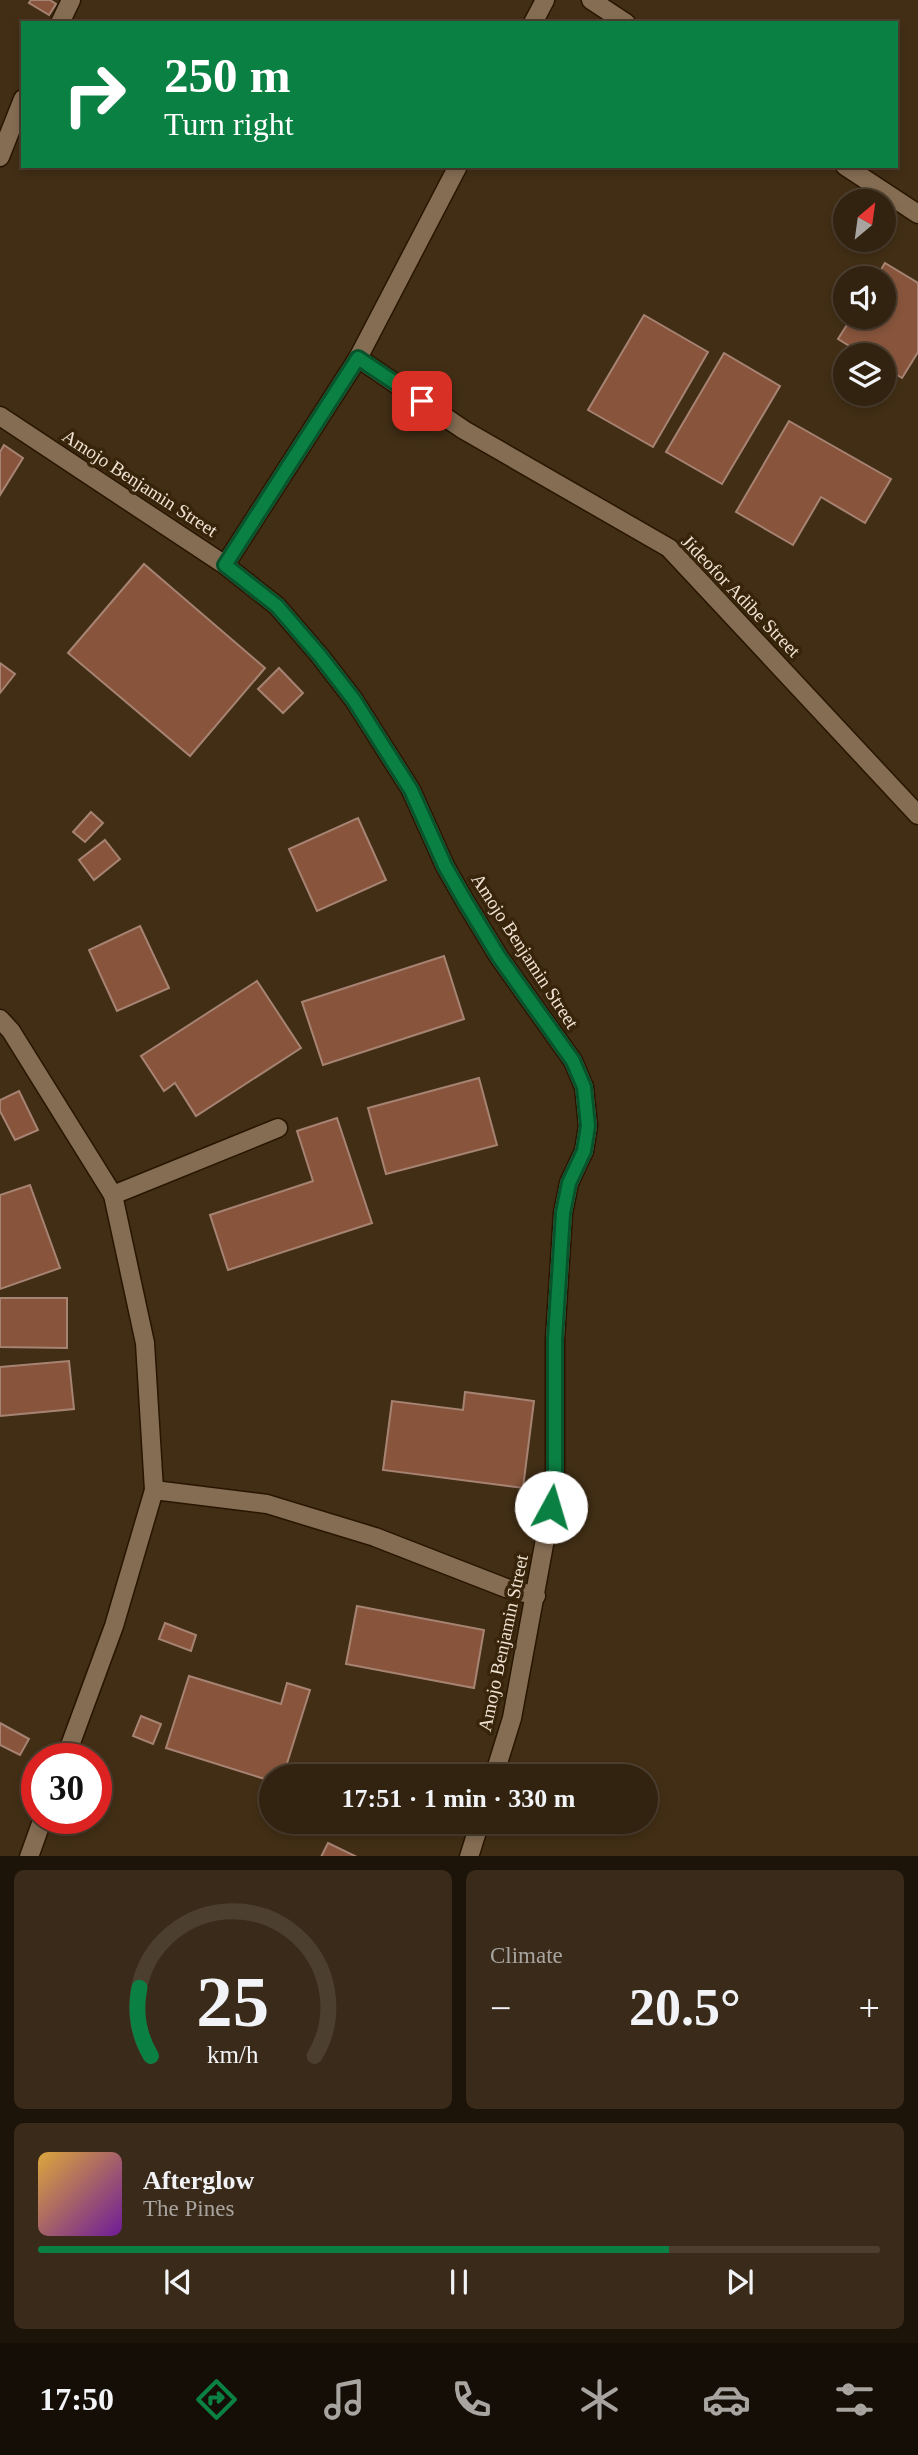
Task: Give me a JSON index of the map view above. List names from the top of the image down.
{
  "streets": {
    "street": ["Amojo Benjamin Street", "Jideofor Adibe Street"]
  },
  "north": "top right",
  "page": {
    "turn": ["250 m", "Turn right"],
    "limit": "30",
    "trip": "17:51 · 1 min · 330 m",
    "tile": "Climate",
    "heat": ["−", "20.5°", "+"],
    "song": ["Afterglow", "The Pines"],
    "tabs": "17:50",
    "gauge": ["25", "km/h"]
  }
}
